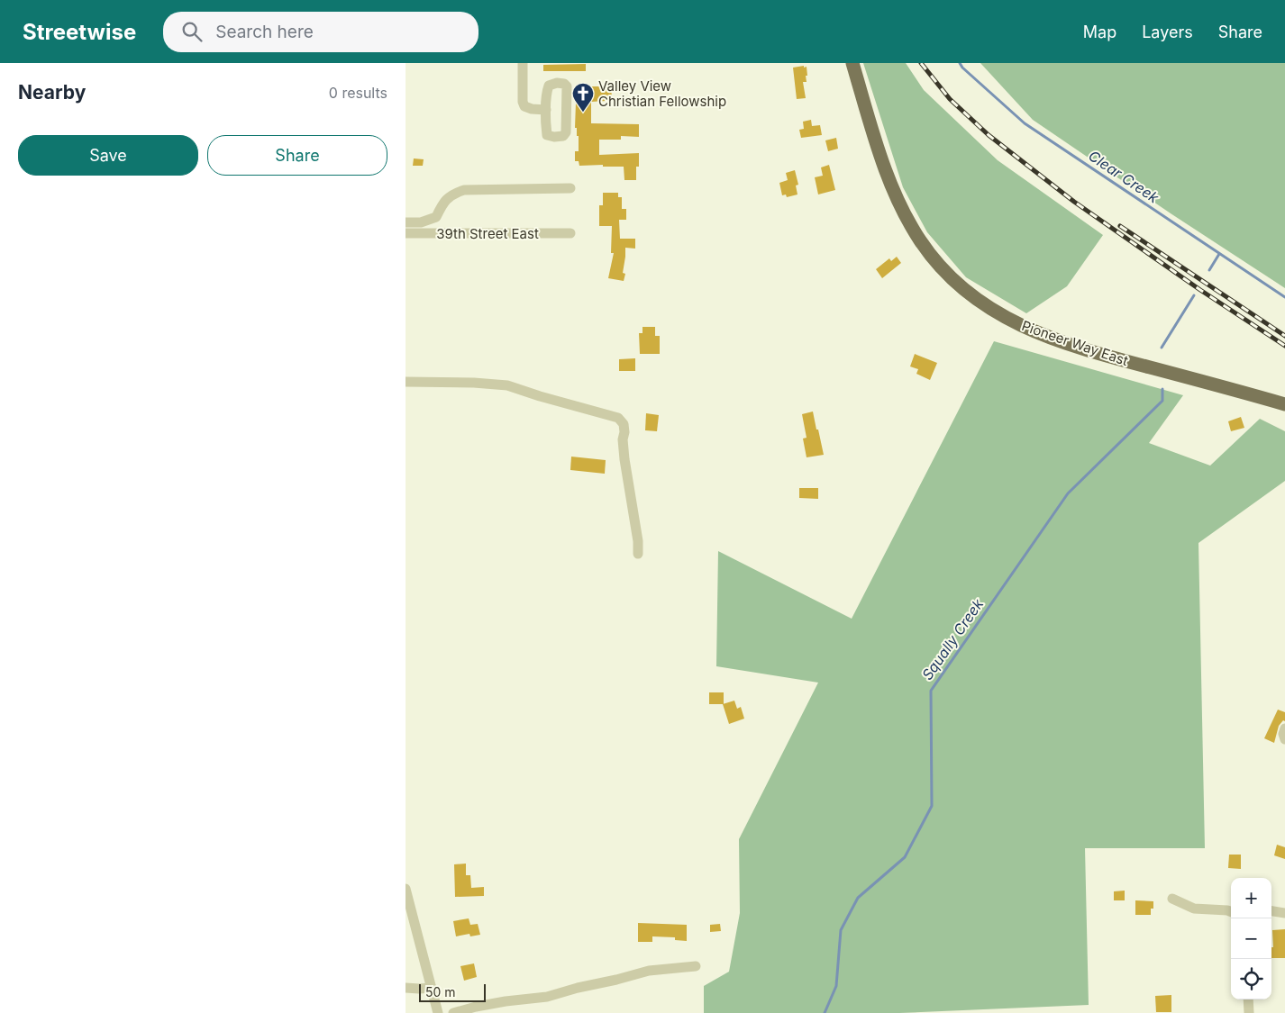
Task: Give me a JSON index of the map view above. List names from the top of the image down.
{
  "streets": {
    "main road": ["Pioneer Way East"],
    "street": ["39th Street East"]
  },
  "water": ["Clear Creek", "Squally Creek"],
  "places": {
    "church": ["Valley View Christian Fellowship"]
  },
  "scale_bar": "50 m",
  "page": {
    "header": "Streetwise",
    "search": "Search here",
    "nav": ["Map", "Layers", "Share"],
    "heading": ["Nearby", "0 results"],
    "buttons": ["Save", "Share"],
    "map_buttons": ["+", "−"],
    "scale": "50 m"
  }
}
